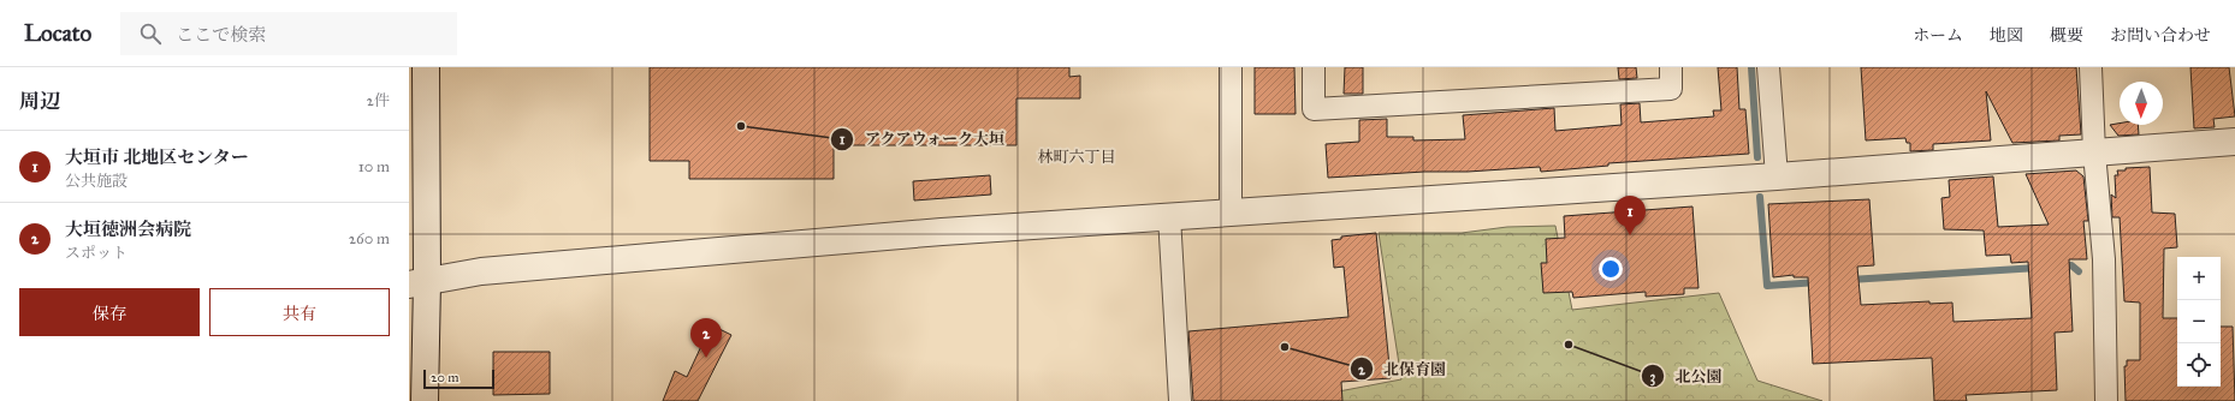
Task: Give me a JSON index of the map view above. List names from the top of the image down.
{
  "districts": ["林町六丁目"],
  "places": ["アクアウォーク大垣", "北公園", "北保育園"],
  "scale_bar": "20 m",
  "north": "bottom",
  "page": {
    "header": "Locato",
    "search": "ここで検索",
    "nav": [
      "ホーム",
      "地図",
      "概要",
      "お問い合わせ"
    ],
    "heading": ["周辺", "2件"],
    "list": [
      {
        "mark": "1",
        "name": "大垣市 北地区センター",
        "note": "公共施設",
        "value": "10 m"
      },
      {
        "mark": "2",
        "name": "大垣徳洲会病院",
        "note": "スポット",
        "value": "260 m"
      }
    ],
    "pins": ["1", "2"],
    "map_buttons": ["+", "−"],
    "buttons": ["保存", "共有"],
    "scale": "20 m"
  }
}
